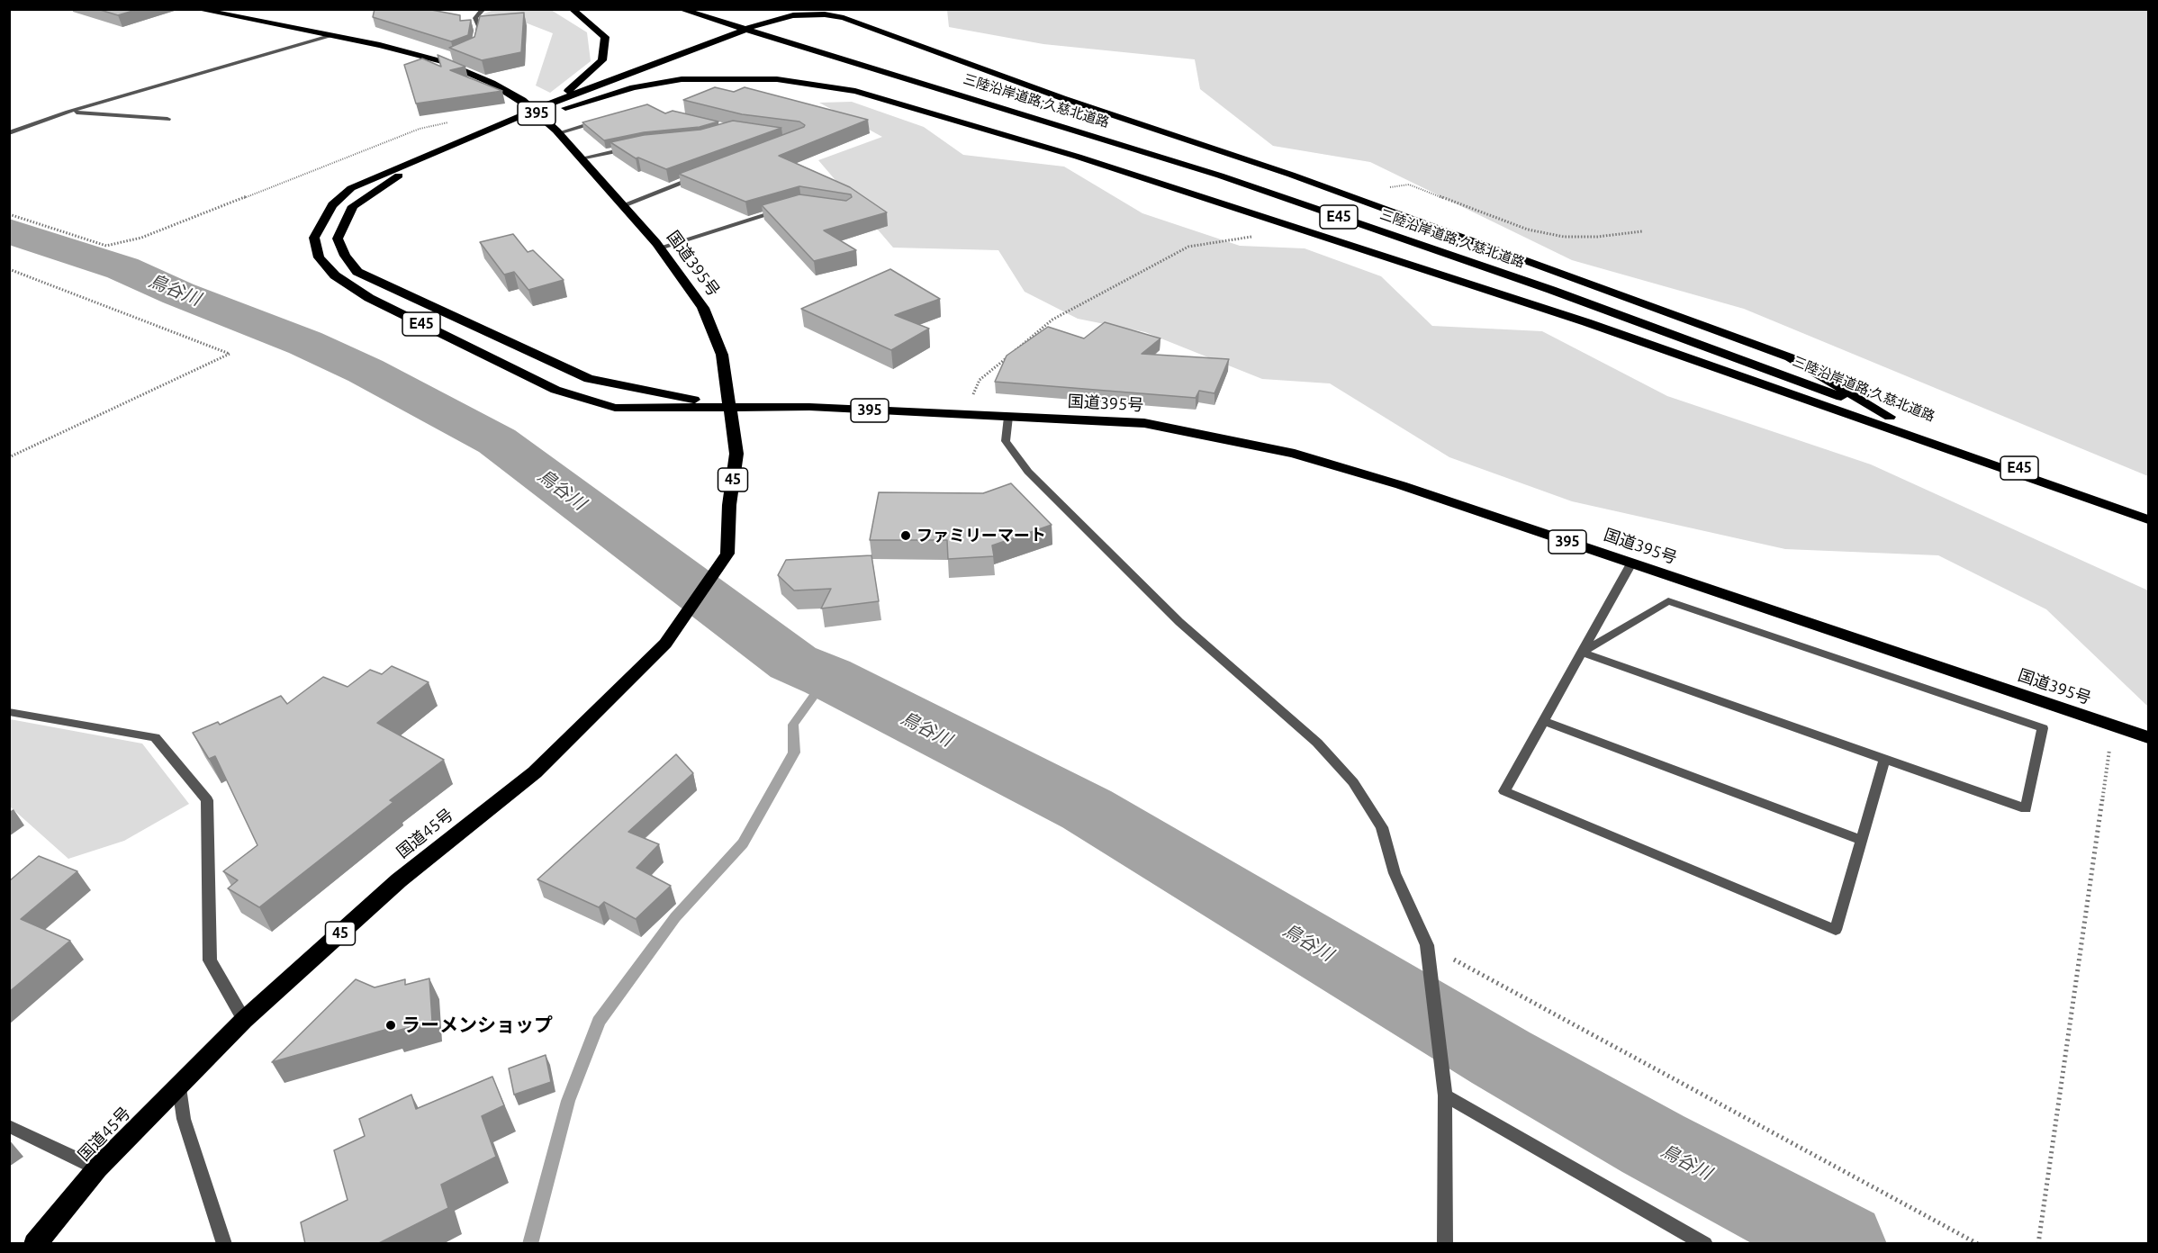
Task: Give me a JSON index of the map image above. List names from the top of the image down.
{
  "streets": {
    "highway": [
      "三陸沿岸道路;久慈北道路",
      "395",
      "E45",
      "国道395号",
      "45",
      "国道45号"
    ]
  },
  "crossings": [
    ["E45", "国道395号"],
    ["E45", "国道45号"],
    ["国道395号", "国道45号"]
  ],
  "water": ["鳥谷川"],
  "places": ["ファミリーマート", "ラーメンショップ"]
}
